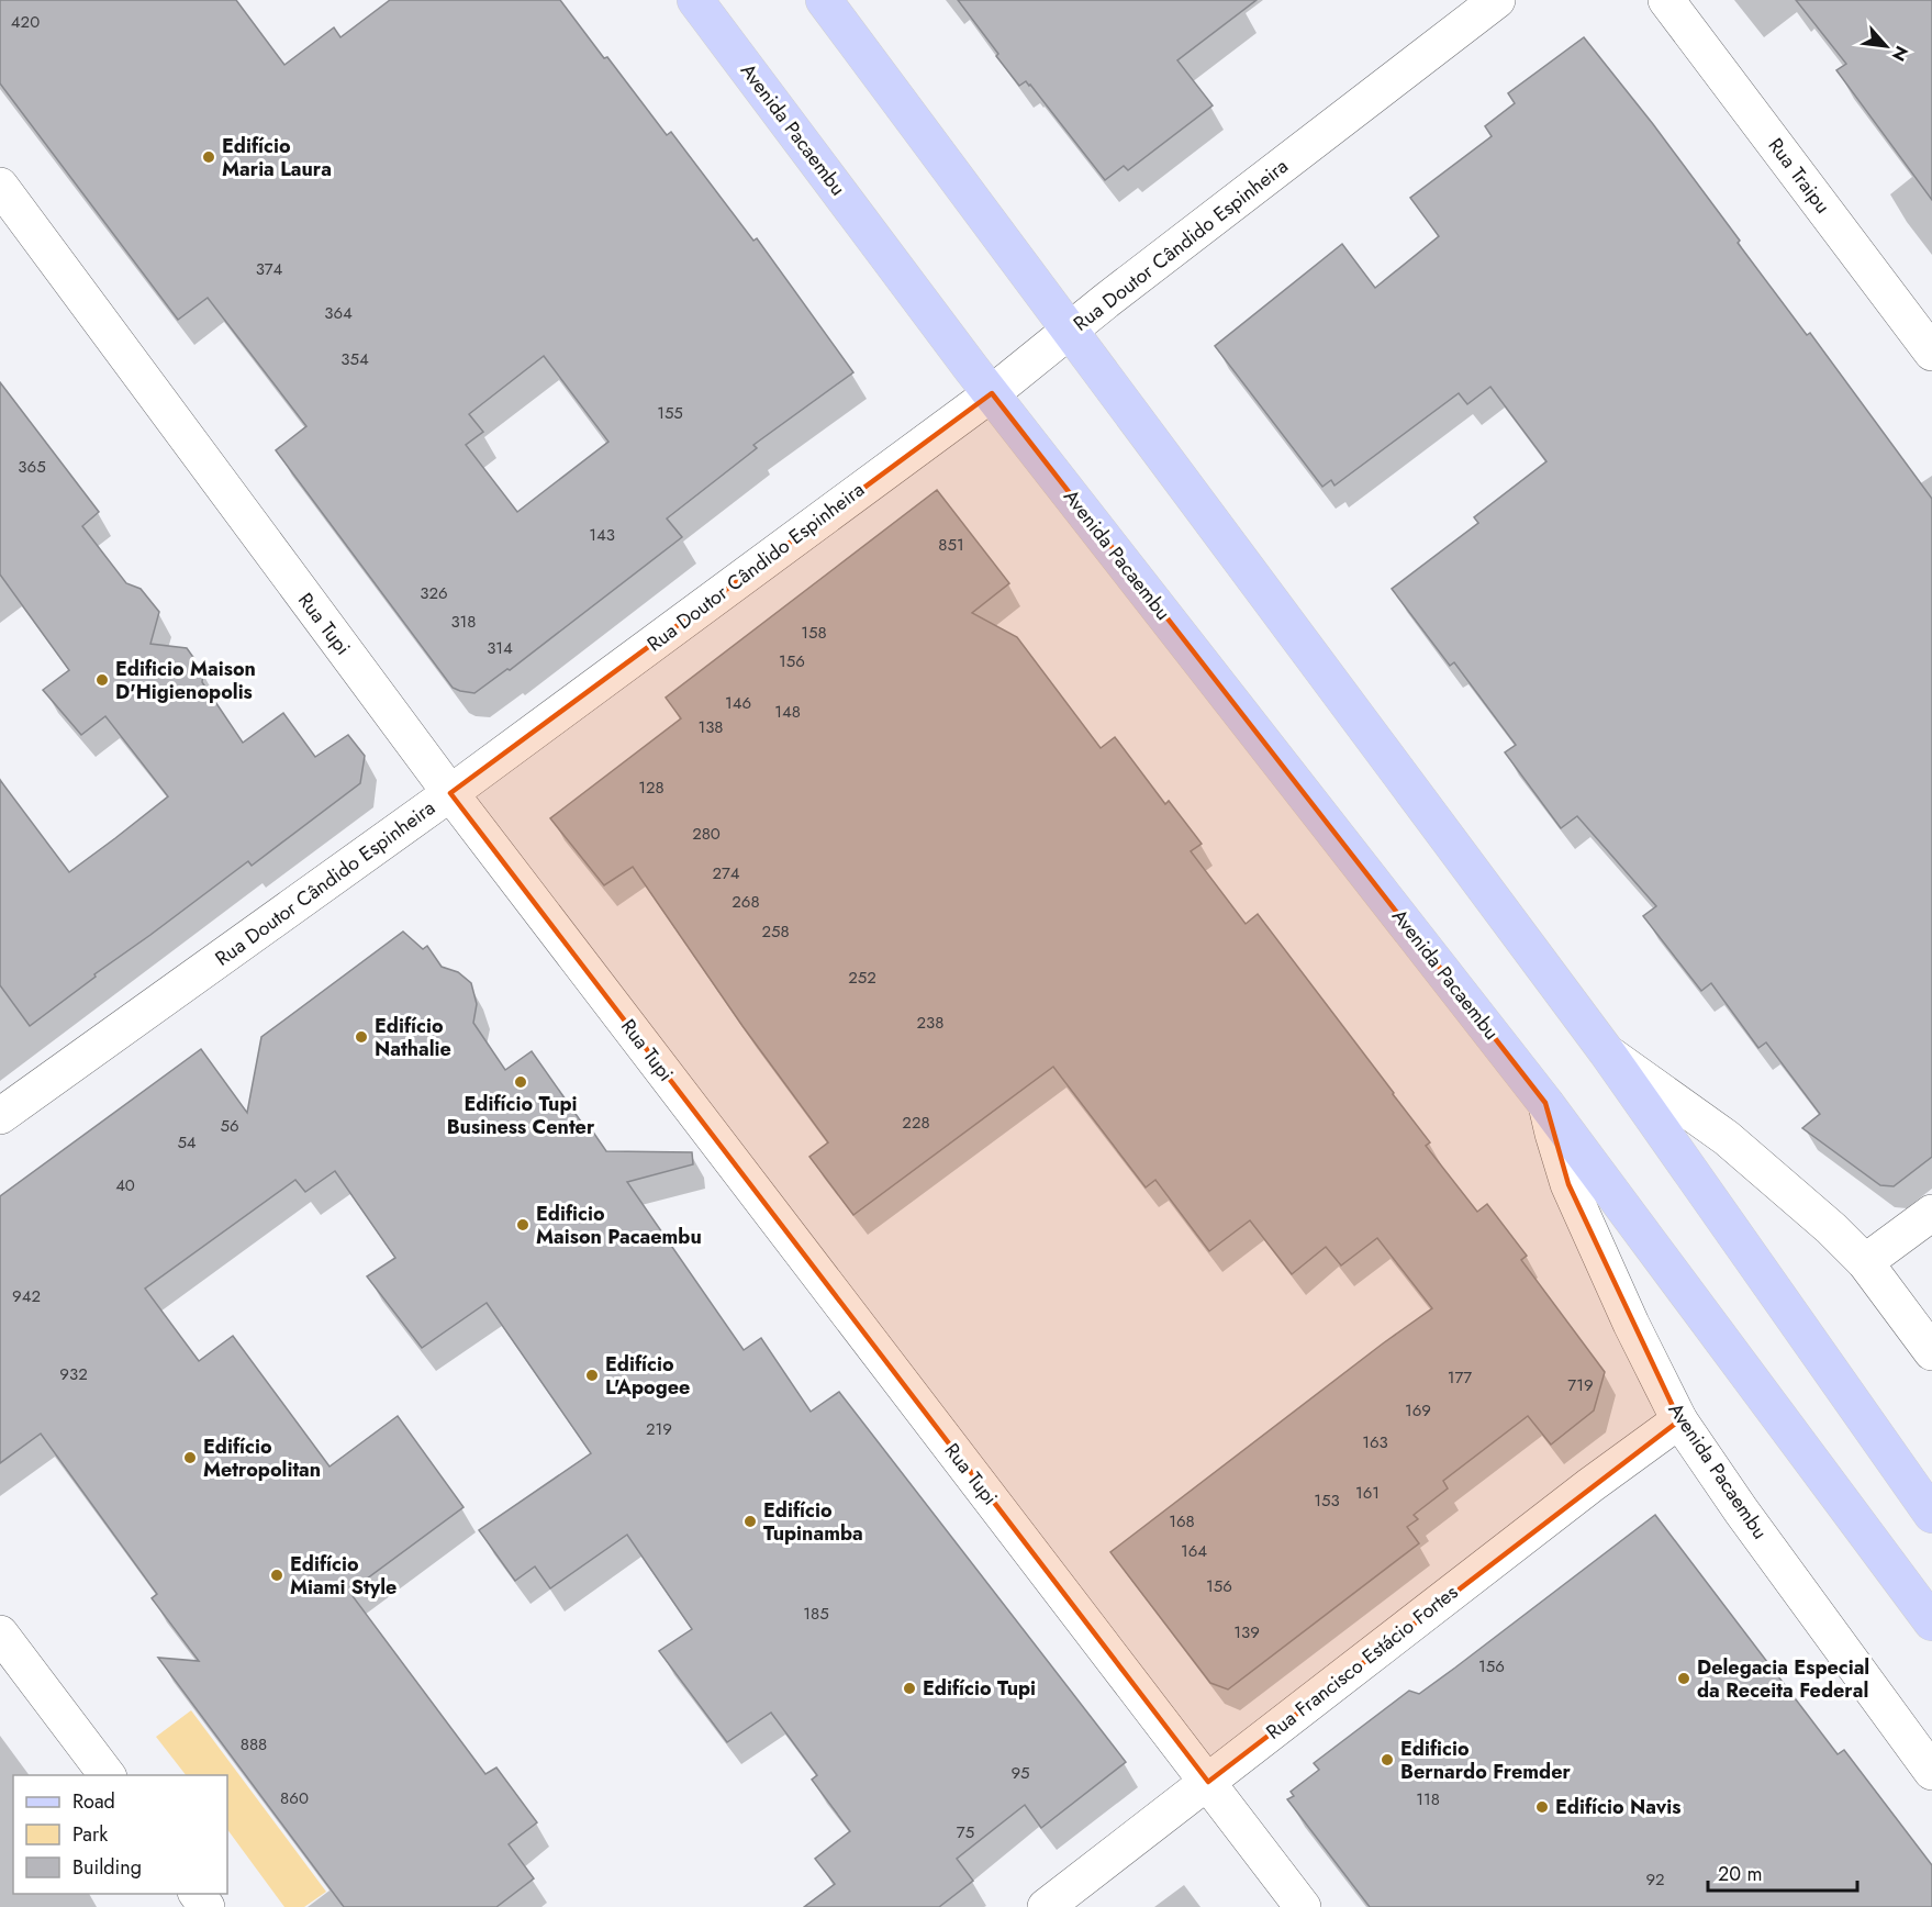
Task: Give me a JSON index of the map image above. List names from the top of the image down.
{
  "streets": {
    "main road": ["Avenida Pacaembu"],
    "street": [
      "Rua Traipu",
      "Rua Doutor Cândido Espinheira",
      "Rua Tupi",
      "Rua Francisco Estácio Fortes"
    ]
  },
  "crossings": [
    ["Avenida Pacaembu", "Rua Doutor Cândido Espinheira"],
    ["Avenida Pacaembu", "Rua Francisco Estácio Fortes"],
    ["Rua Doutor Cândido Espinheira", "Rua Tupi"],
    ["Rua Tupi", "Rua Francisco Estácio Fortes"]
  ],
  "places": [
    "Edifício Maria Laura",
    "Edificio Maison D'Higienopolis",
    "Edifício Nathalie",
    "Edifício Tupi Business Center",
    "Edificio Maison Pacaembu",
    "Edifício L'Apogee",
    "Edifício Metropolitan",
    "Edifício Tupinamba",
    "Edifício Miami Style",
    "Delegacia Especial da Receita Federal",
    "Edifício Tupi",
    "Edificio Bernardo Fremder",
    "Edifício Navis"
  ],
  "house_numbers": [
    "420",
    "374",
    "364",
    "354",
    "155",
    "365",
    "143",
    "851",
    "326",
    "318",
    "158",
    "314",
    "156",
    "146",
    "148",
    "138",
    "128",
    "280",
    "274",
    "268",
    "258",
    "252",
    "238",
    "228",
    "56",
    "54",
    "40",
    "942",
    "932",
    "177",
    "719",
    "169",
    "219",
    "163",
    "161",
    "153",
    "168",
    "164",
    "156",
    "185",
    "139",
    "156",
    "888",
    "95",
    "860",
    "118",
    "75",
    "92"
  ],
  "legend": ["Road", "Park", "Building"],
  "scale_bar": "20 m",
  "north": "bottom right"
}
